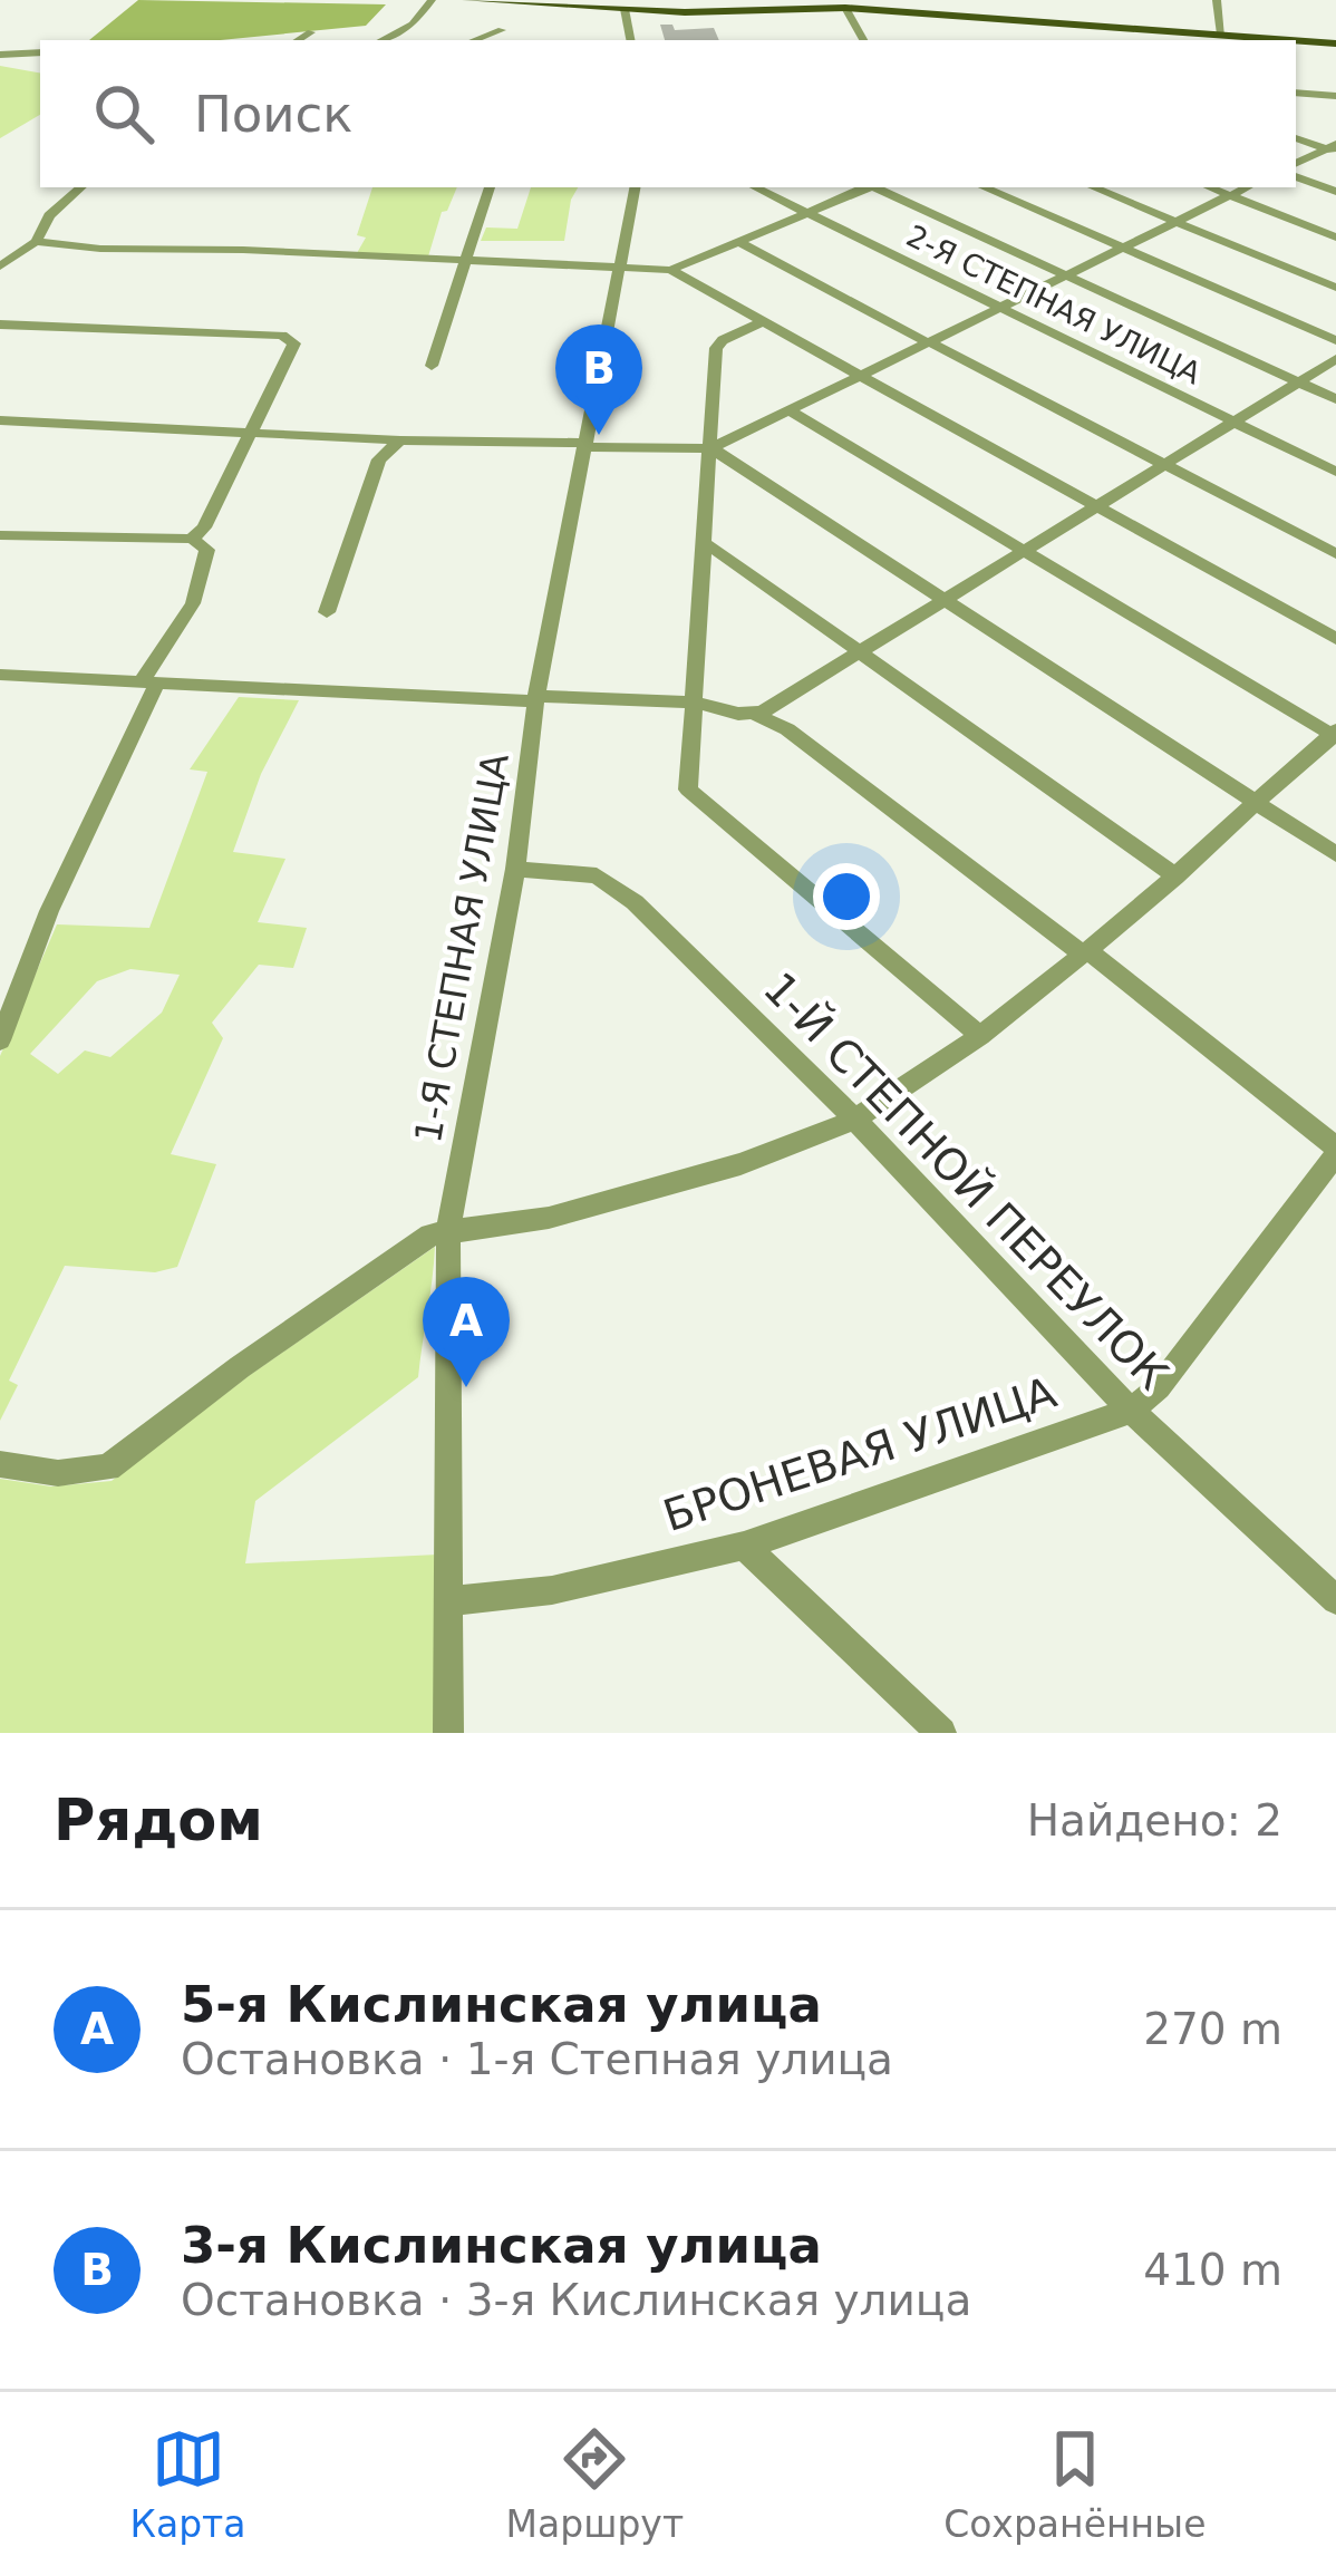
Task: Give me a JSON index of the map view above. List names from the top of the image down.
{
  "streets": {
    "street": [
      "2-Я СТЕПНАЯ УЛИЦА",
      "1-Я СТЕПНАЯ УЛИЦА",
      "1-Й СТЕПНОЙ ПЕРЕУЛОК",
      "БРОНЕВАЯ УЛИЦА"
    ]
  },
  "crossings": [
    ["1-Я СТЕПНАЯ УЛИЦА", "1-Й СТЕПНОЙ ПЕРЕУЛОК"],
    ["1-Я СТЕПНАЯ УЛИЦА", "БРОНЕВАЯ УЛИЦА"],
    ["1-Й СТЕПНОЙ ПЕРЕУЛОК", "БРОНЕВАЯ УЛИЦА"]
  ],
  "page": {
    "search": "Поиск",
    "pins": ["B", "A"],
    "heading": ["Рядом", "Найдено: 2"],
    "list": [
      {
        "mark": "A",
        "name": "5-я Кислинская улица",
        "note": "Остановка · 1-я Степная улица",
        "value": "270 m"
      },
      {
        "mark": "B",
        "name": "3-я Кислинская улица",
        "note": "Остановка · 3-я Кислинская улица",
        "value": "410 m"
      }
    ],
    "nav": ["Карта", "Маршрут", "Сохранённые"]
  }
}
